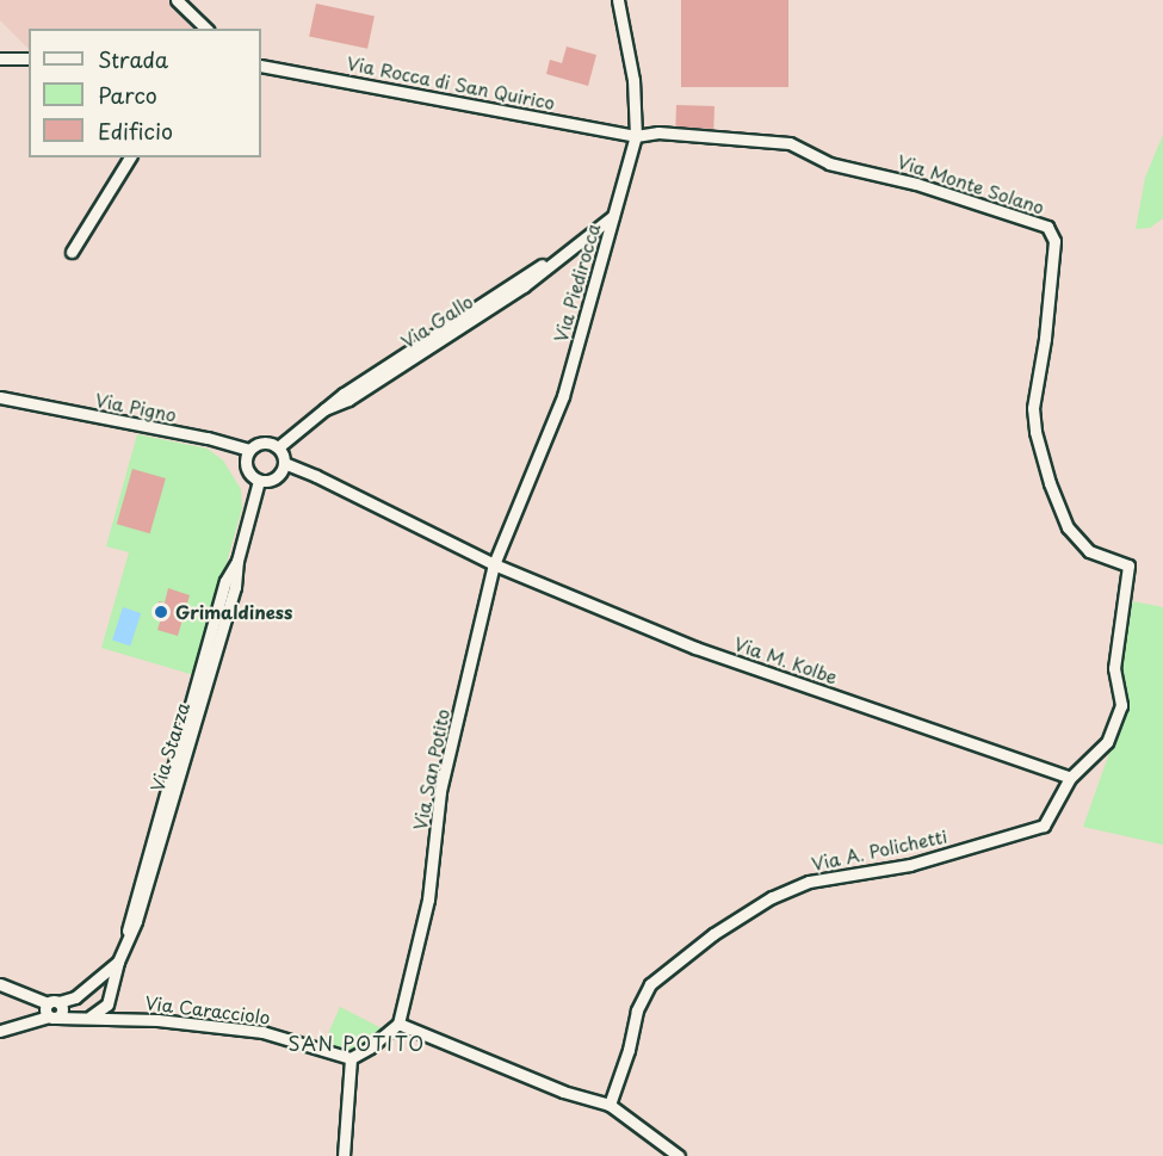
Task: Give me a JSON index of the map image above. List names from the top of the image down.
{
  "streets": {
    "street": [
      "Via Rocca di San Quirico",
      "Via Monte Solano",
      "Via Piedirocca",
      "Via Gallo",
      "Via Pigno",
      "Via M. Kolbe",
      "Via Starza",
      "Via San Potito",
      "Via A. Polichetti",
      "Via Caracciolo"
    ]
  },
  "crossings": [
    ["Via Rocca di San Quirico", "Via Monte Solano"],
    ["Via Rocca di San Quirico", "Via Piedirocca"],
    ["Via Monte Solano", "Via Piedirocca"],
    ["Via Monte Solano", "Via A. Polichetti"],
    ["Via Piedirocca", "Via Gallo"],
    ["Via Piedirocca", "Via M. Kolbe"],
    ["Via Piedirocca", "Via San Potito"],
    ["Via Gallo", "Via Pigno"],
    ["Via Gallo", "Via Starza"],
    ["Via Pigno", "Via Starza"],
    ["Via M. Kolbe", "Via San Potito"],
    ["Via M. Kolbe", "Via A. Polichetti"],
    ["Via Starza", "Via Caracciolo"]
  ],
  "districts": ["SAN POTITO"],
  "places": ["Grimaldiness"],
  "legend": ["Strada", "Parco", "Edificio"]
}
